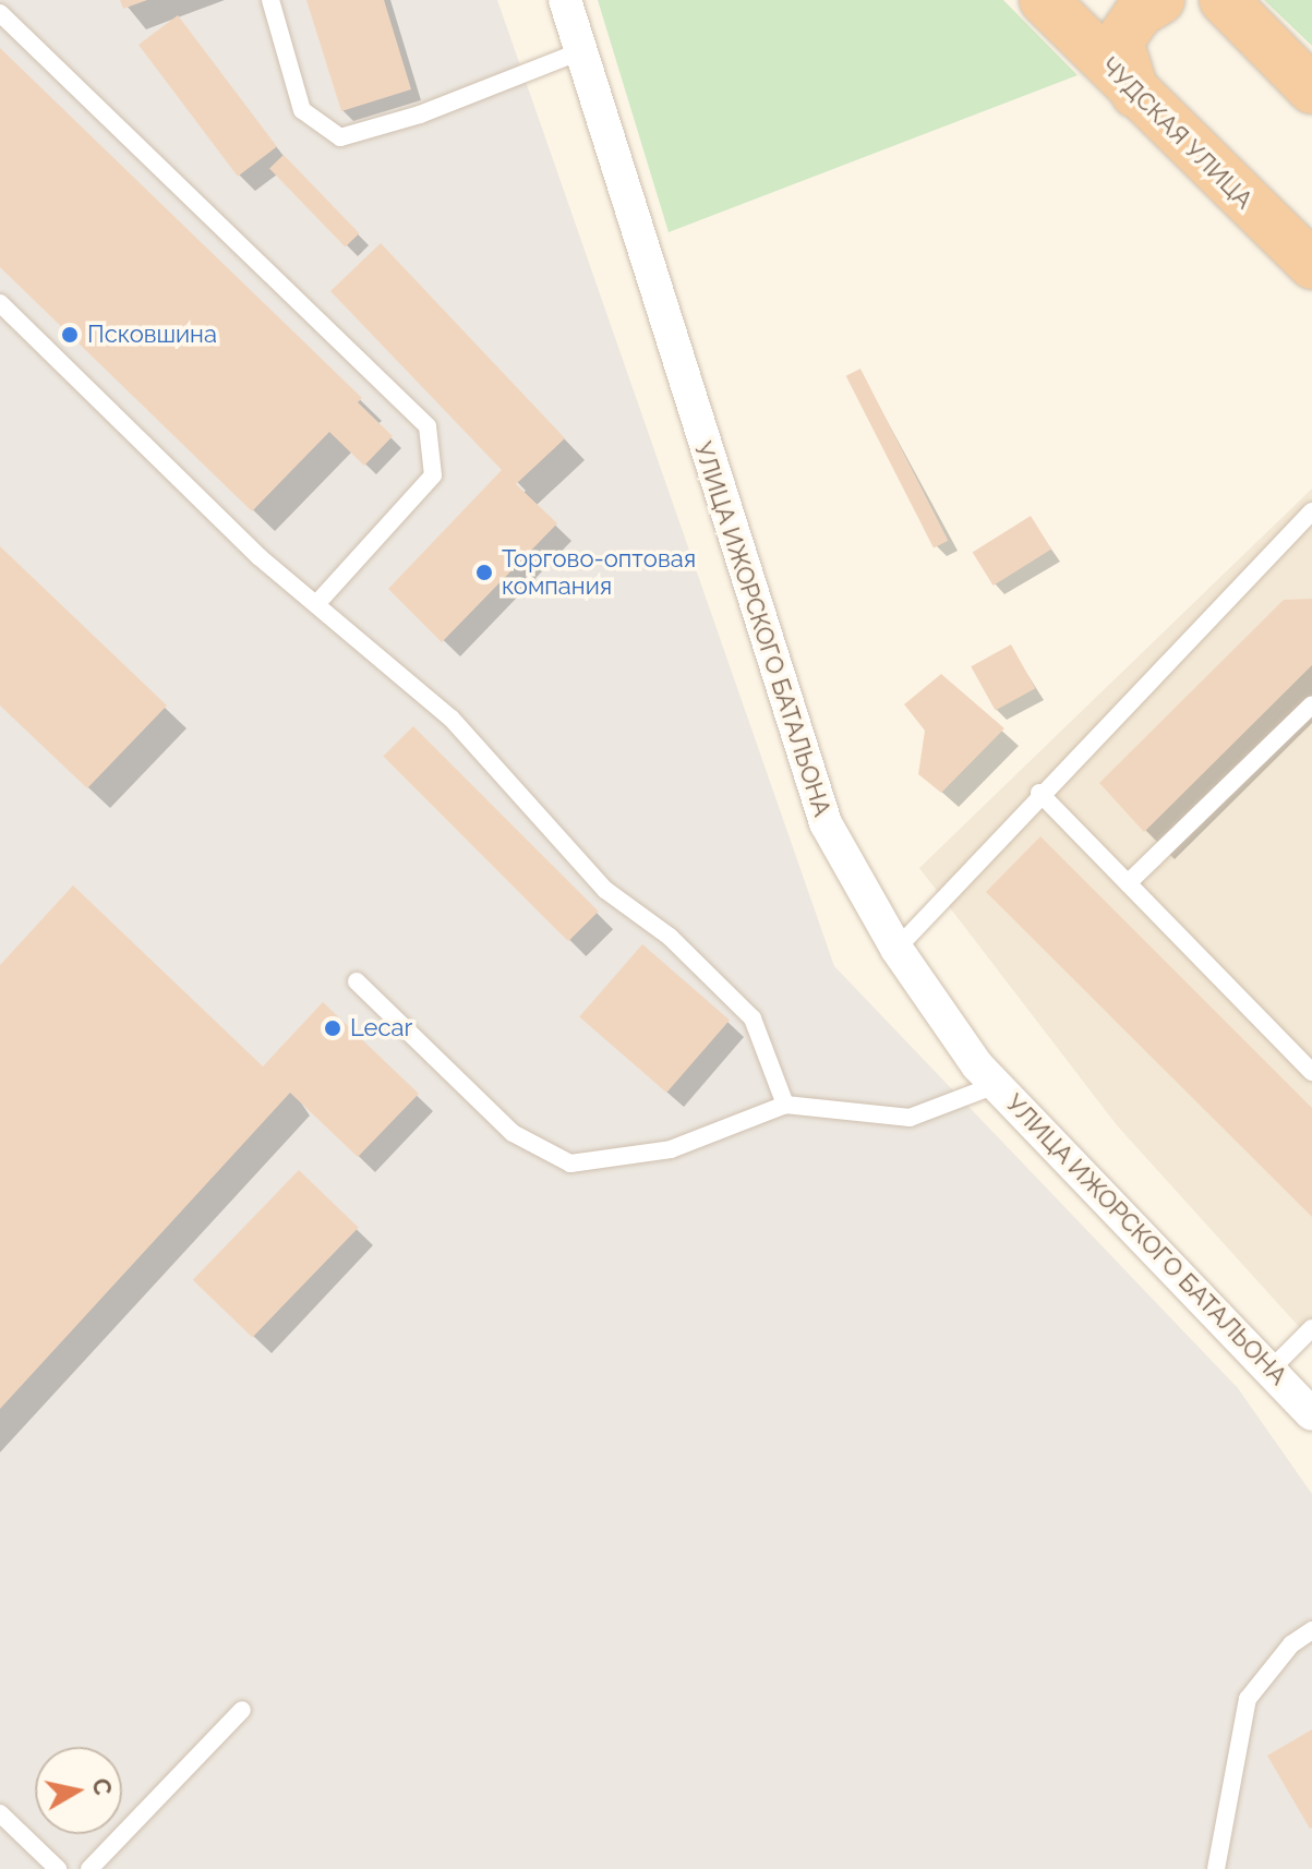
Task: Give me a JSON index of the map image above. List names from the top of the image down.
{
  "streets": {
    "highway": ["ЧУДСКАЯ УЛИЦА"],
    "street": ["УЛИЦА ИЖОРСКОГО БАТАЛЬОНА"]
  },
  "places": ["Псковшина", "Торгово-оптовая компания", "Lecar"],
  "north": "right"
}
